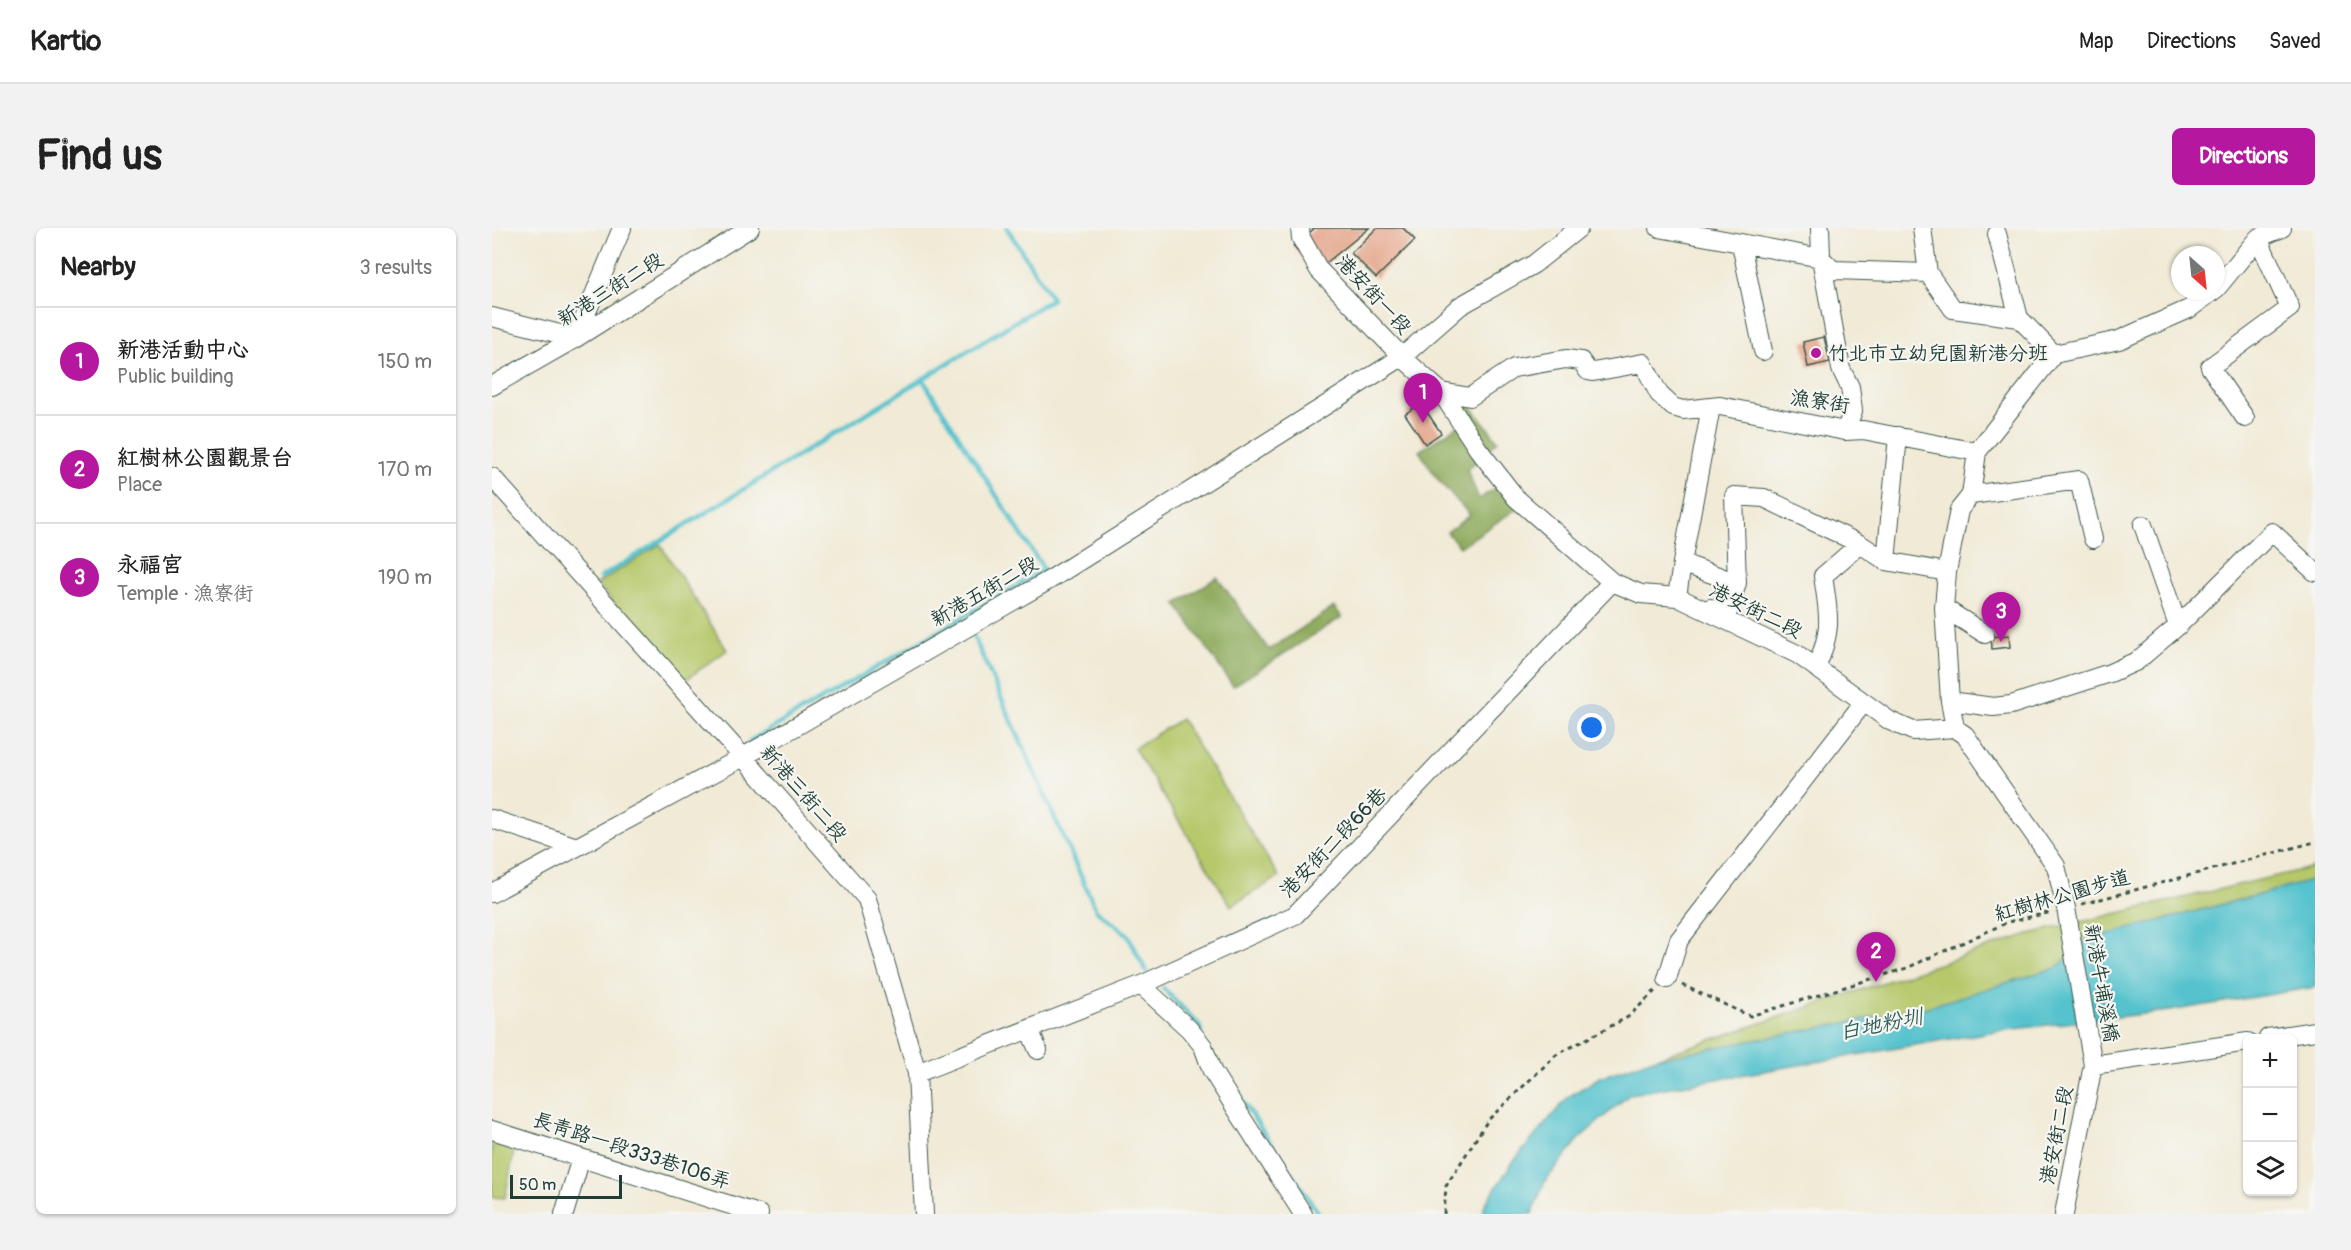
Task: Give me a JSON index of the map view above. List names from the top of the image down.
{
  "streets": {
    "street": [
      "新港三街二段",
      "港安街一段",
      "漁寮街",
      "新港五街二段",
      "港安街二段",
      "港安街二段66巷",
      "新港牛埔溪橋",
      "長青路一段333巷106弄"
    ],
    "path": ["紅樹林公園步道"]
  },
  "crossings": [
    ["新港三街二段", "新港五街二段"],
    ["新港三街二段", "港安街二段66巷"],
    ["港安街一段", "新港五街二段"],
    ["港安街一段", "港安街二段"],
    ["漁寮街", "港安街二段"],
    ["新港五街二段", "港安街二段"],
    ["港安街二段", "港安街二段66巷"],
    ["港安街二段", "新港牛埔溪橋"],
    ["紅樹林公園步道", "新港牛埔溪橋"]
  ],
  "water": ["白地粉圳"],
  "places": ["竹北市立幼兒園新港分班"],
  "scale_bar": "50 m",
  "north": "bottom right",
  "page": {
    "header": "Kartio",
    "nav": ["Map", "Directions", "Saved"],
    "buttons": "Directions",
    "title": "Find us",
    "heading": ["Nearby", "3 results"],
    "list": [
      {
        "mark": "1",
        "name": "新港活動中心",
        "note": "Public building",
        "value": "150 m"
      },
      {
        "mark": "2",
        "name": "紅樹林公園觀景台",
        "note": "Place",
        "value": "170 m"
      },
      {
        "mark": "3",
        "name": "永福宮",
        "note": "Temple · 漁寮街",
        "value": "190 m"
      }
    ],
    "pins": ["1", "3", "2"],
    "map_buttons": ["+", "−"],
    "scale": "50 m"
  }
}
